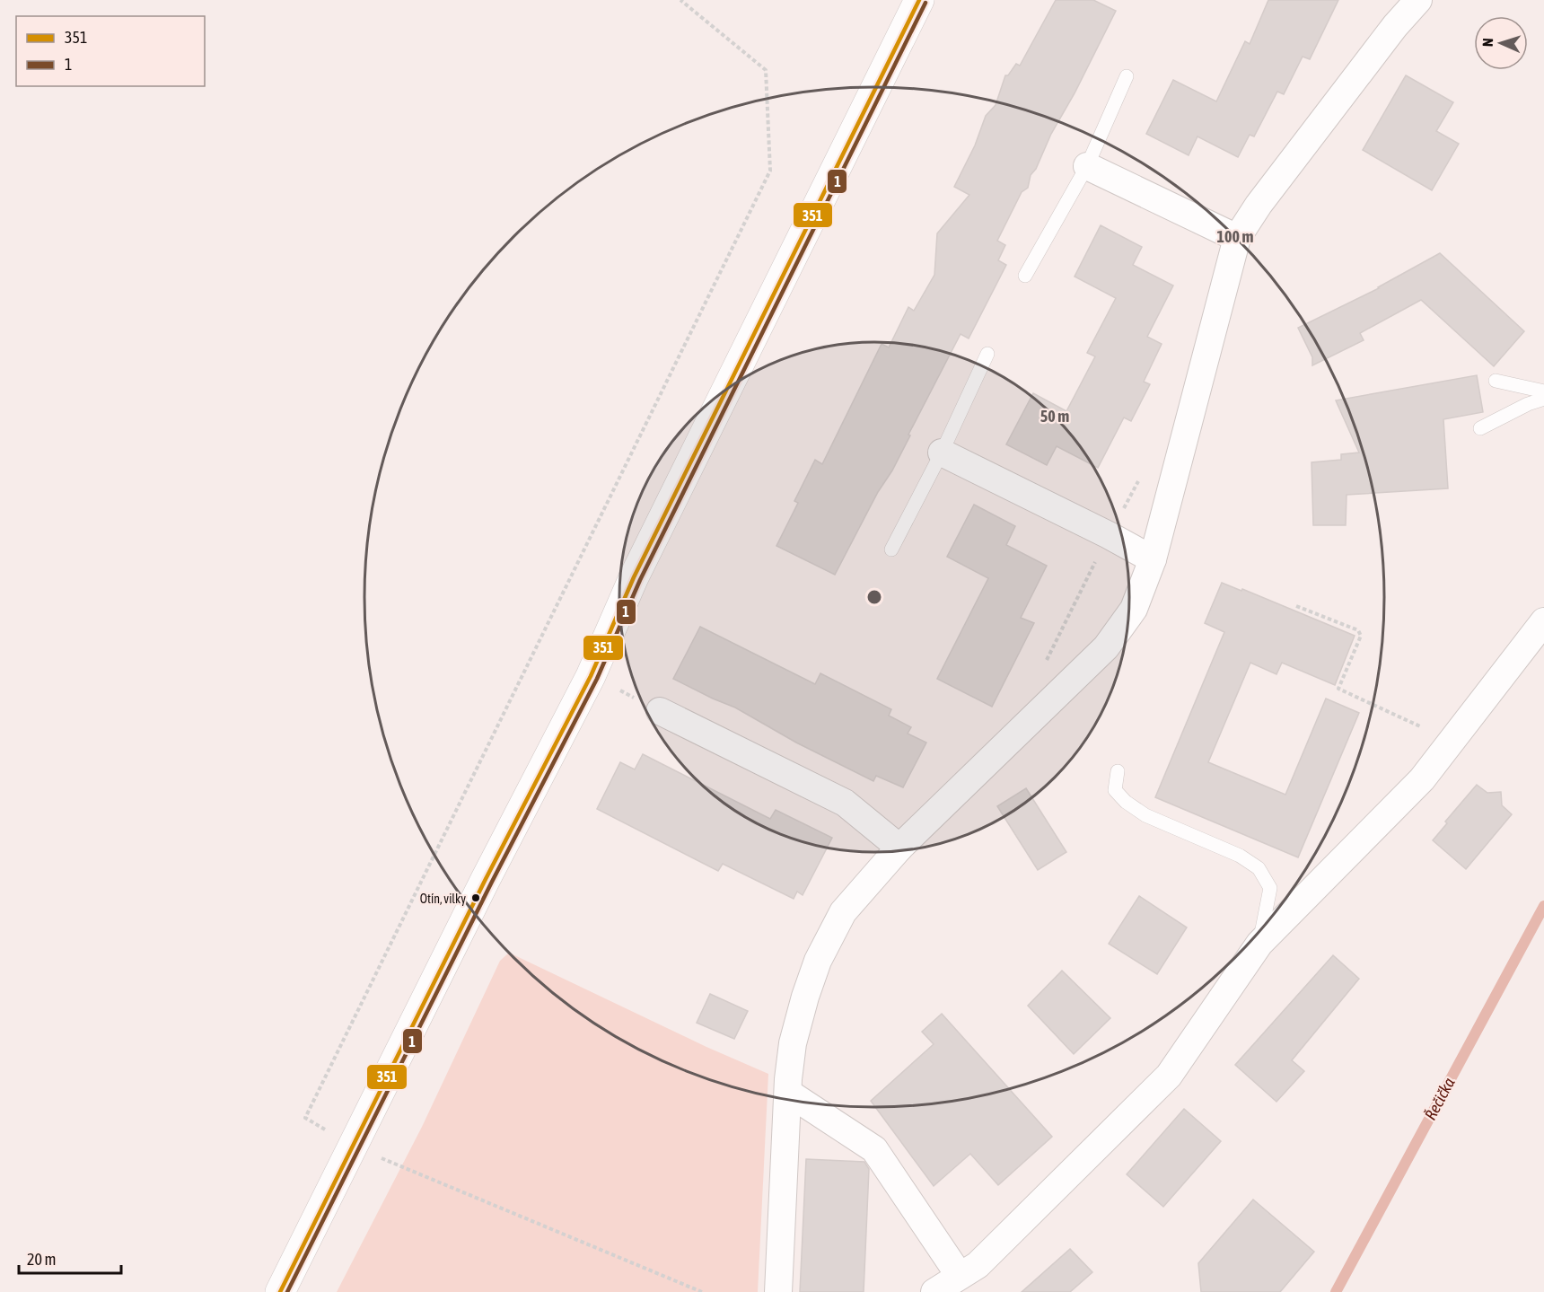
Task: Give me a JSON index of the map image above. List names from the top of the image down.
{
  "water": ["Řečička"],
  "places": ["Otín, vilky"],
  "lines": ["transit line 351", "transit line 1"],
  "legend": ["351", "1"],
  "scale_bar": "20 m",
  "north": "left",
  "rings": ["100 m", "50 m"]
}
